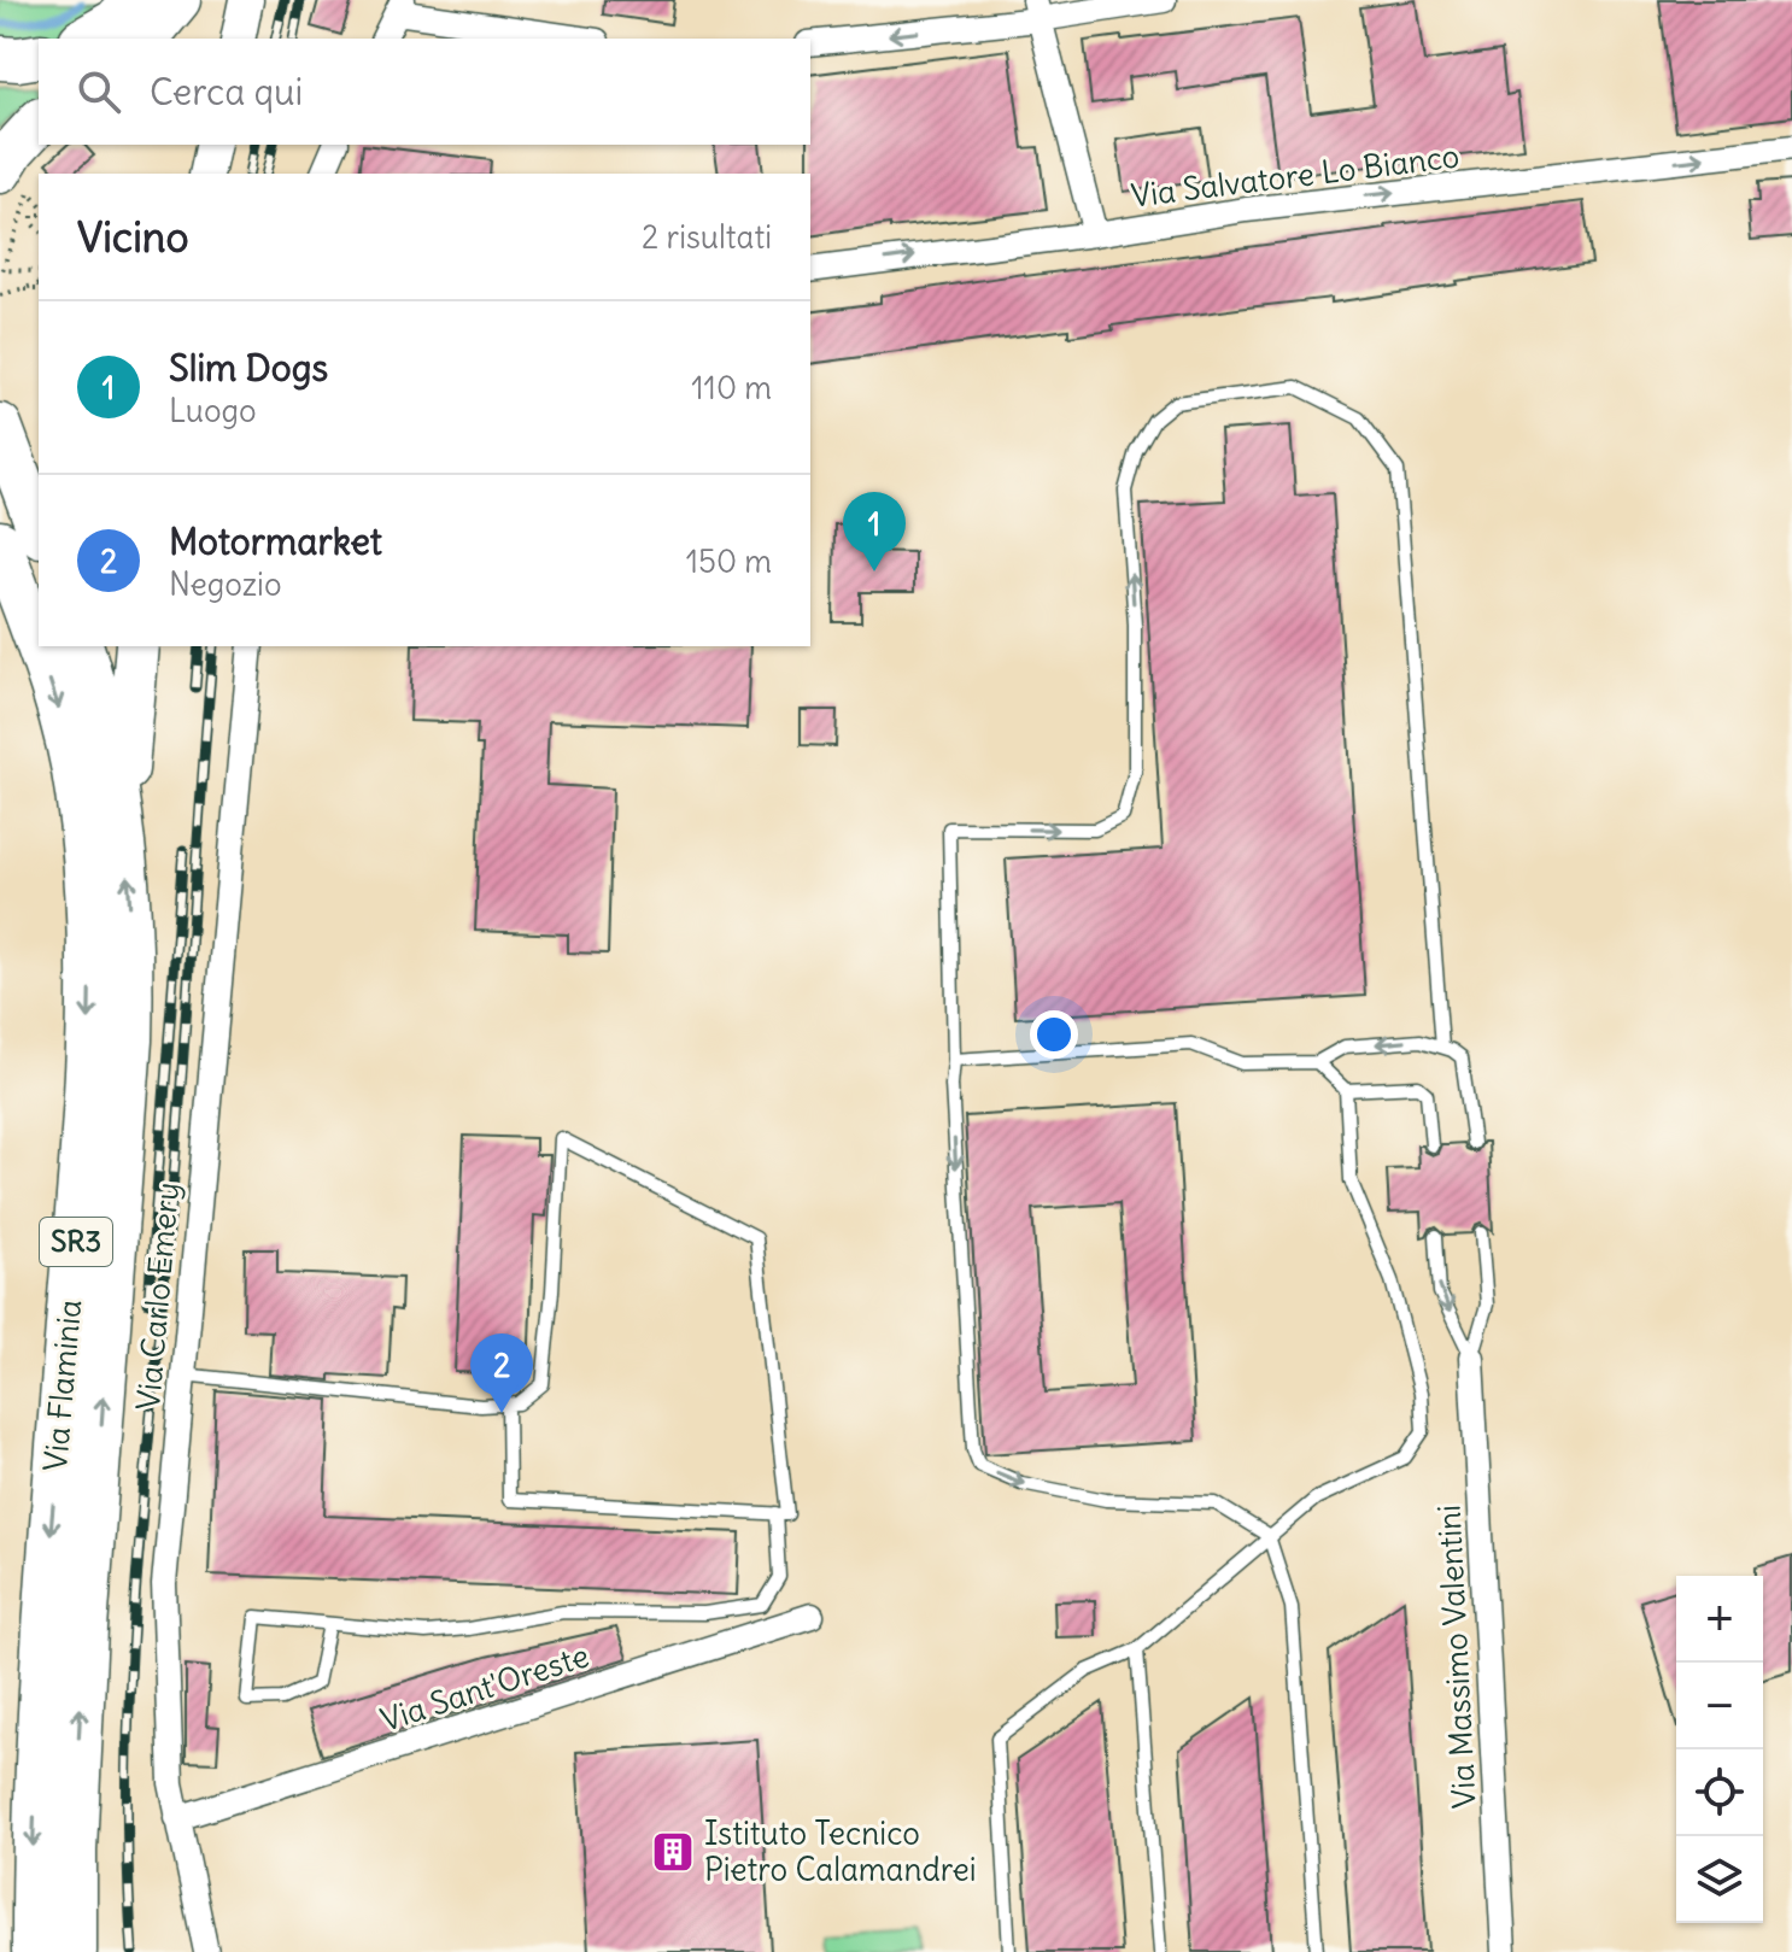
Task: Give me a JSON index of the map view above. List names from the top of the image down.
{
  "streets": {
    "highway": ["SR3", "Via Flaminia"],
    "street": [
      "Via Salvatore Lo Bianco",
      "Via Carlo Emery",
      "Via Massimo Valentini",
      "Via Sant'Oreste"
    ]
  },
  "crossings": [
    ["Via Carlo Emery", "Via Sant'Oreste"]
  ],
  "one_way": ["Via Salvatore Lo Bianco"],
  "places": {
    "building": ["Istituto Tecnico Pietro Calamandrei"]
  },
  "page": {
    "search": "Cerca qui",
    "heading": ["Vicino", "2 risultati"],
    "list": [
      {
        "mark": "1",
        "name": "Slim Dogs",
        "note": "Luogo",
        "value": "110 m"
      },
      {
        "mark": "2",
        "name": "Motormarket",
        "note": "Negozio",
        "value": "150 m"
      }
    ],
    "pins": ["1", "2"],
    "map_buttons": ["+", "−"]
  }
}
